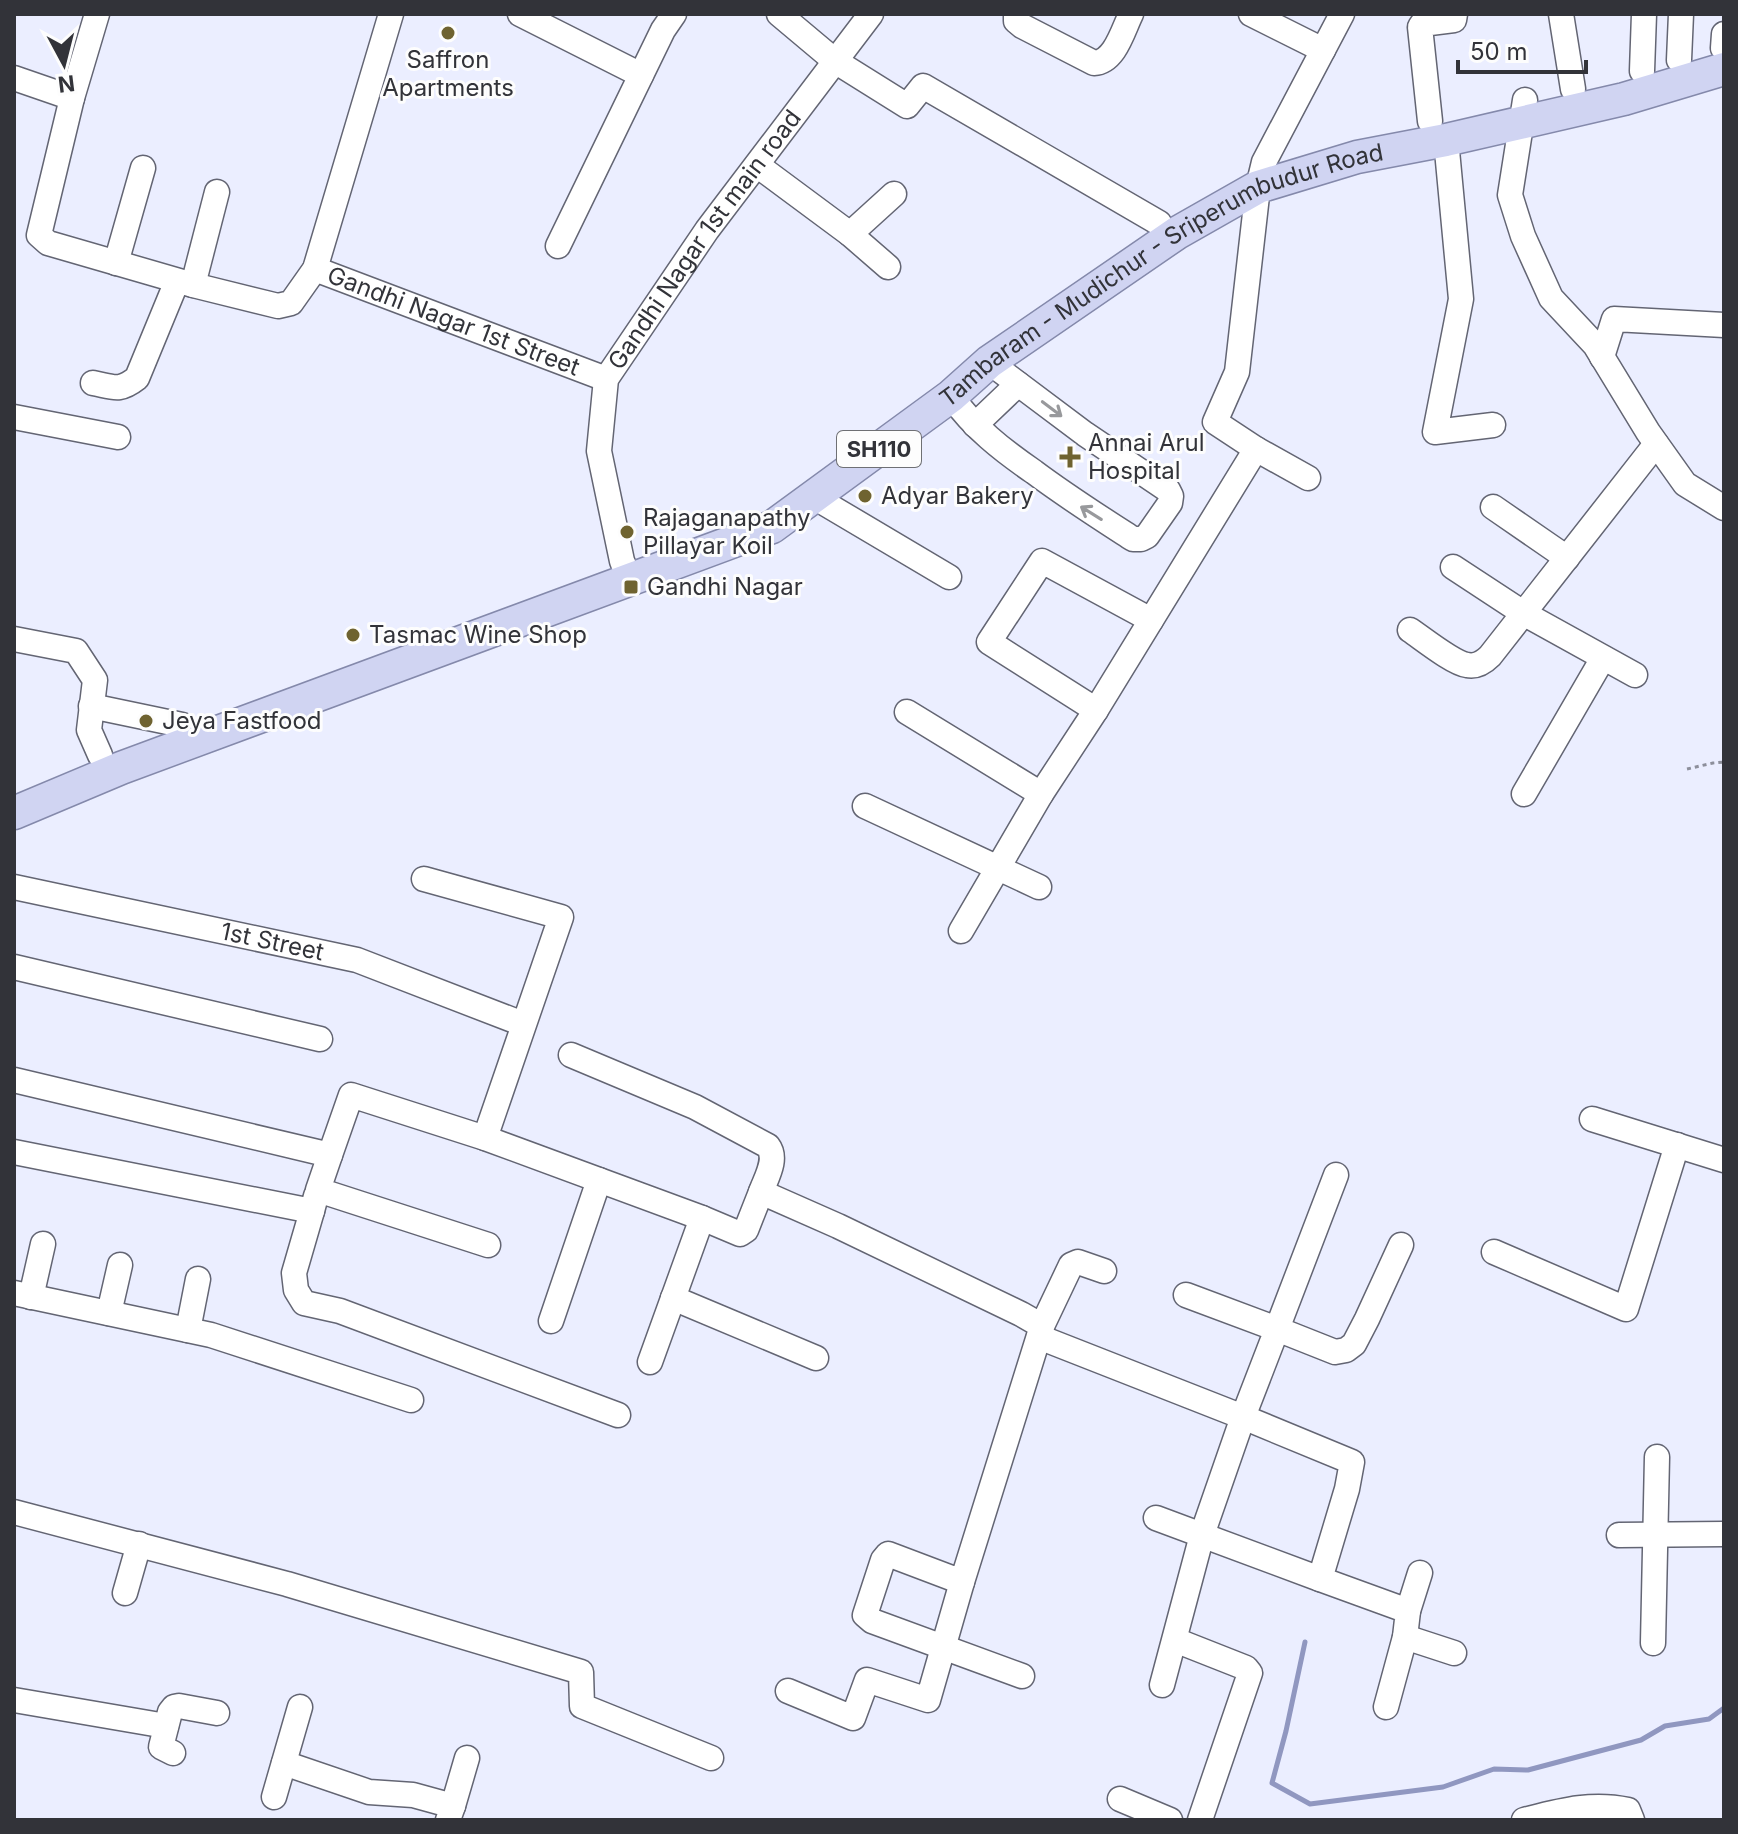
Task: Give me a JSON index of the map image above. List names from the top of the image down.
{
  "streets": {
    "main road": ["Tambaram - Mudichur - Sriperumbudur Road", "SH110"],
    "street": ["Gandhi Nagar 1st main road", "Gandhi Nagar 1st Street", "1st Street"]
  },
  "crossings": [
    ["Gandhi Nagar 1st main road", "Tambaram - Mudichur - Sriperumbudur Road"],
    ["Gandhi Nagar 1st main road", "Gandhi Nagar 1st Street"]
  ],
  "places": {
    "other": [
      "Saffron Apartments",
      "Adyar Bakery",
      "Rajaganapathy Pillayar Koil",
      "Tasmac Wine Shop",
      "Jeya Fastfood"
    ],
    "health": ["Annai Arul Hospital"],
    "transit": ["Gandhi Nagar"]
  },
  "scale_bar": "50 m",
  "north": "bottom"
}
